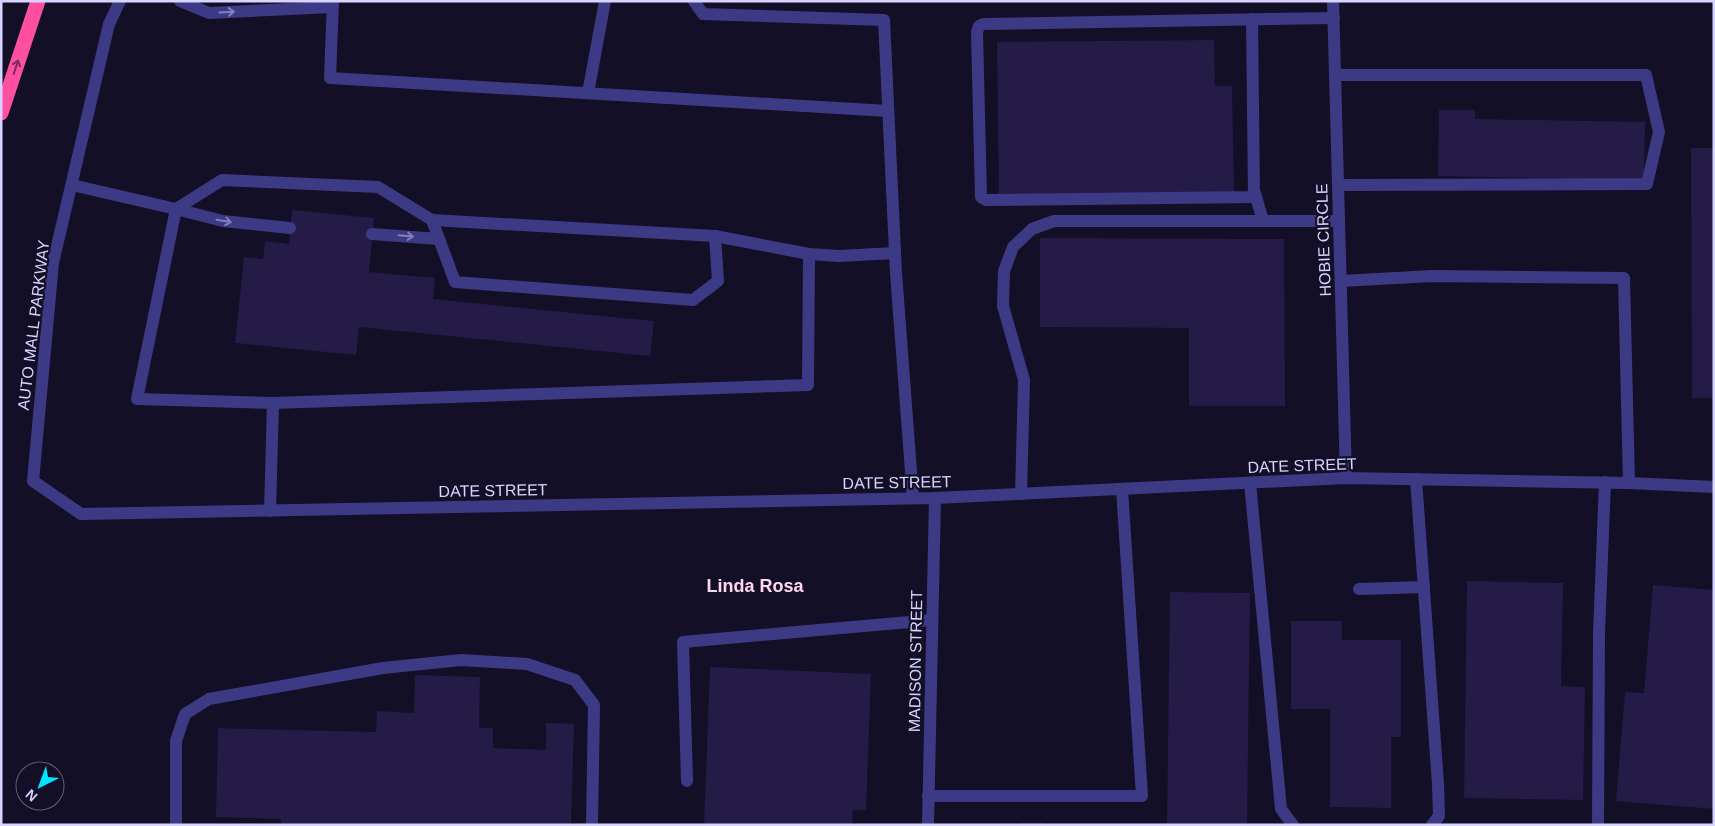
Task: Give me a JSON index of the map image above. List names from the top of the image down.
{
  "streets": {
    "street": [
      "HOBIE CIRCLE",
      "AUTO MALL PARKWAY",
      "DATE STREET",
      "MADISON STREET"
    ]
  },
  "crossings": [
    ["HOBIE CIRCLE", "DATE STREET"],
    ["AUTO MALL PARKWAY", "DATE STREET"],
    ["DATE STREET", "MADISON STREET"]
  ],
  "districts": ["Linda Rosa"],
  "north": "bottom left"
}
